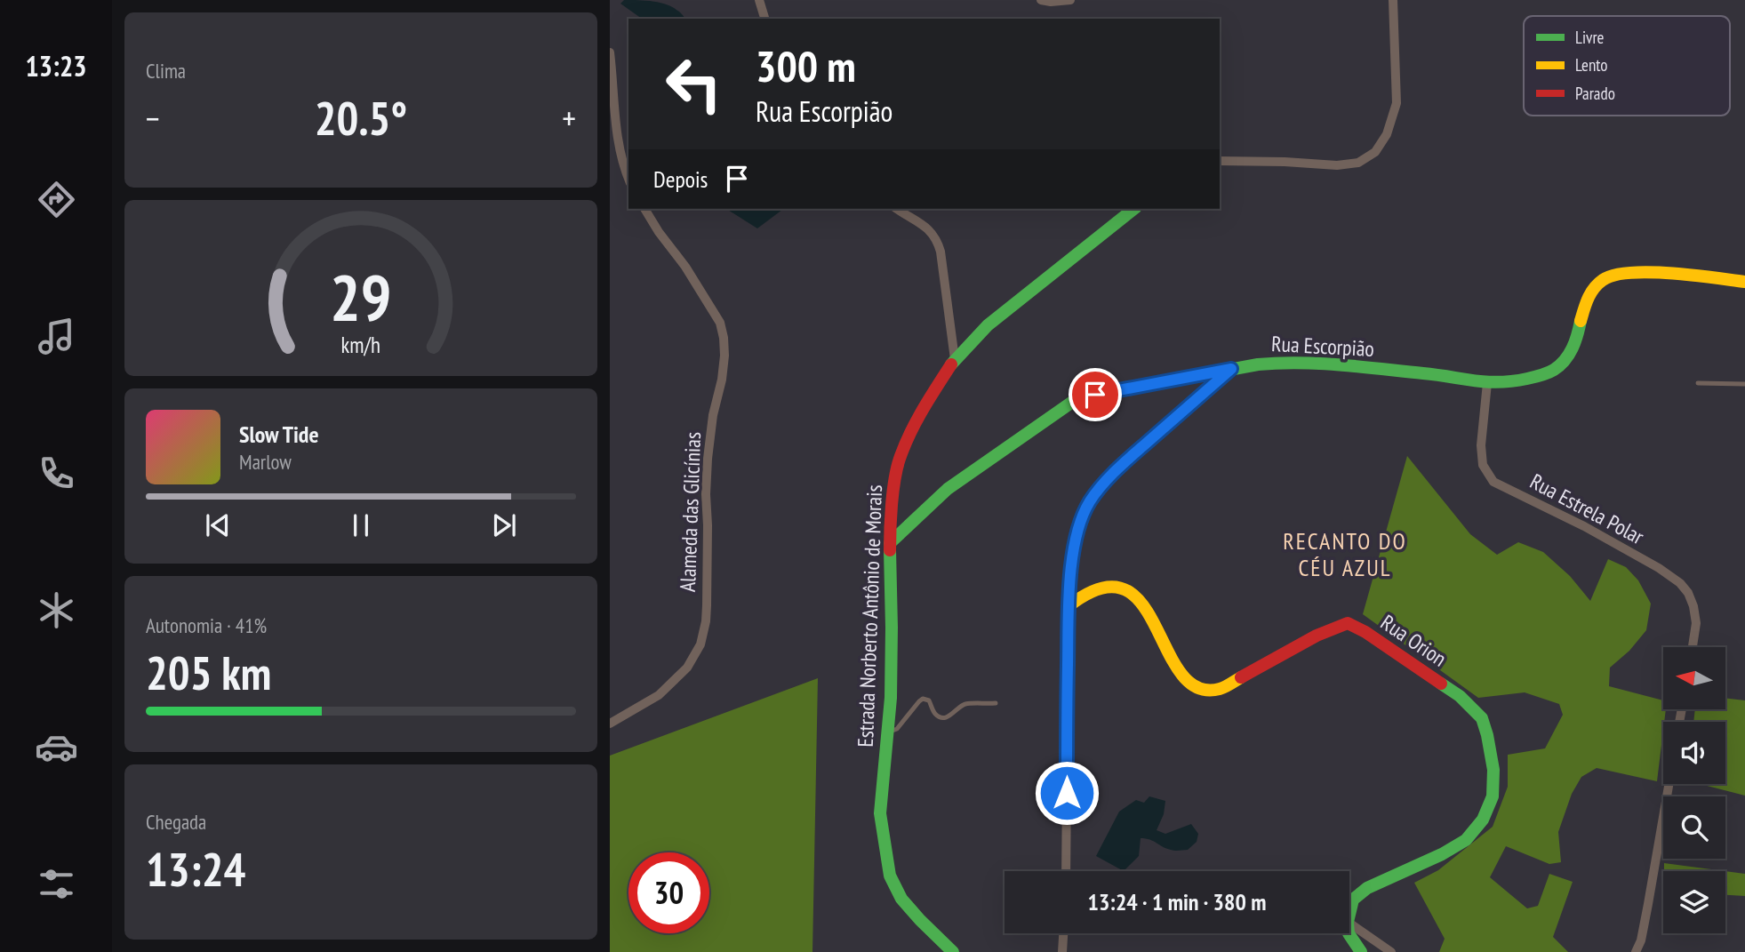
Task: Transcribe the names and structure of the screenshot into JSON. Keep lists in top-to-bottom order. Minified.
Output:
{"streets":{"street":["Rua Escorpião","Rua Estrela Polar","Alameda das Glicínias","Estrada Norberto Antônio de Morais","Rua Orion"]},"crossings":[["Rua Escorpião","Rua Estrela Polar"],["Rua Escorpião","Estrada Norberto Antônio de Morais"]],"districts":["RECANTO DO CÉU AZUL"],"legend":["Livre","Lento","Parado"],"north":"left","page":{"tabs":"13:23","tile":["Clima",["Autonomia · 41%","205 km"],["Chegada","13:24"]],"turn":["300 m","Rua Escorpião"],"heat":["−","20.5°","+"],"then":"Depois","song":["Slow Tide","Marlow"],"limit":"30","trip":"13:24 · 1 min · 380 m","gauge":["29","km/h"]}}
